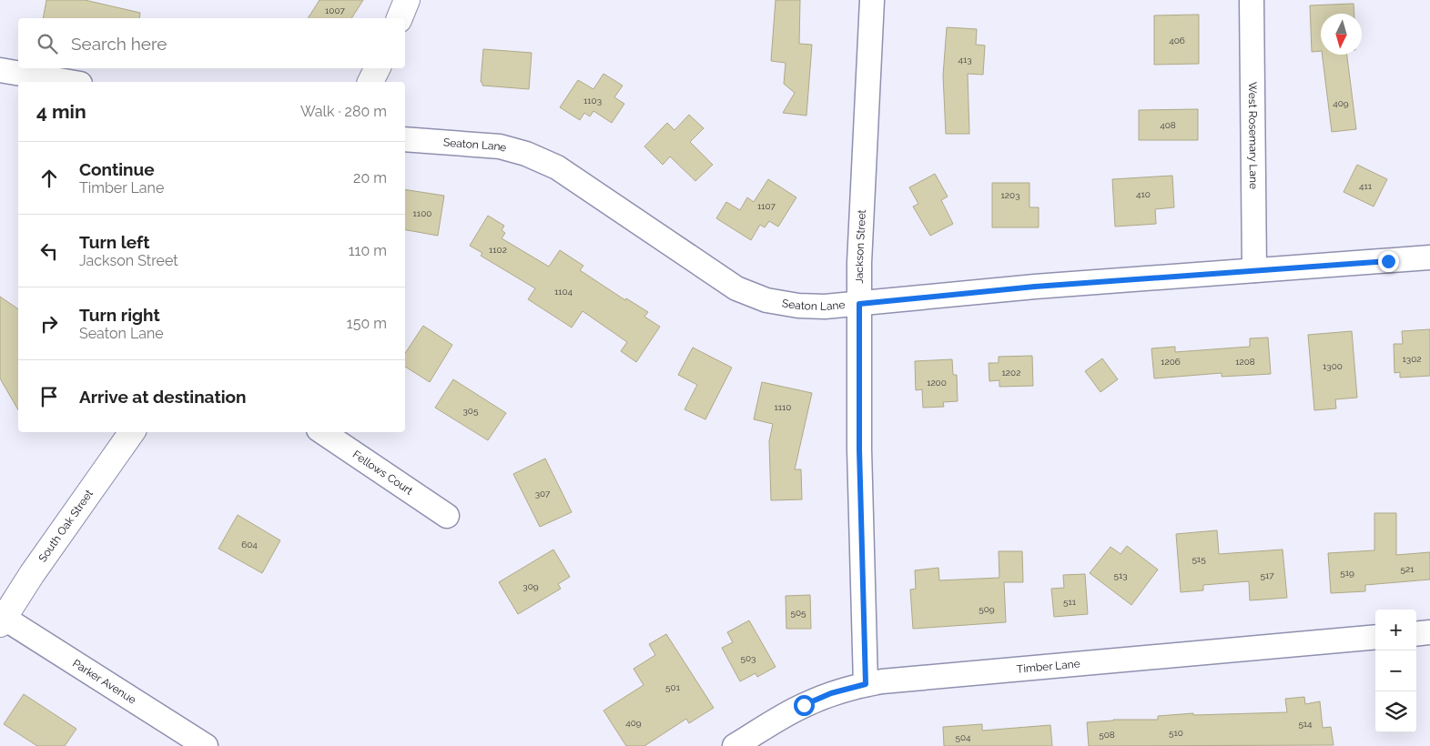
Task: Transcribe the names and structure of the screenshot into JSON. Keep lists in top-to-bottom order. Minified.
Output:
{"streets":{"street":["West Rosemary Lane","Seaton Lane","Jackson Street","Fellows Court","South Oak Street","Timber Lane","Parker Avenue"]},"crossings":[["West Rosemary Lane","Seaton Lane"],["Seaton Lane","Jackson Street"],["Jackson Street","Timber Lane"],["South Oak Street","Parker Avenue"]],"house_numbers":["1007","406","413","1103","409","408","411","410","1203","1107","1100","1102","1104","1302","1206","1208","1300","1202","1200","1110","305","307","604","515","521","519","513","517","309","511","509","505","503","501","409","514","510","508","504"],"north":"bottom","page":{"search":"Search here","heading":["4 min","Walk · 280 m"],"list":[["Continue","Timber Lane","20 m"],["Turn left","Jackson Street","110 m"],["Turn right","Seaton Lane","150 m"],"Arrive at destination"],"map_buttons":["+","−"]}}
